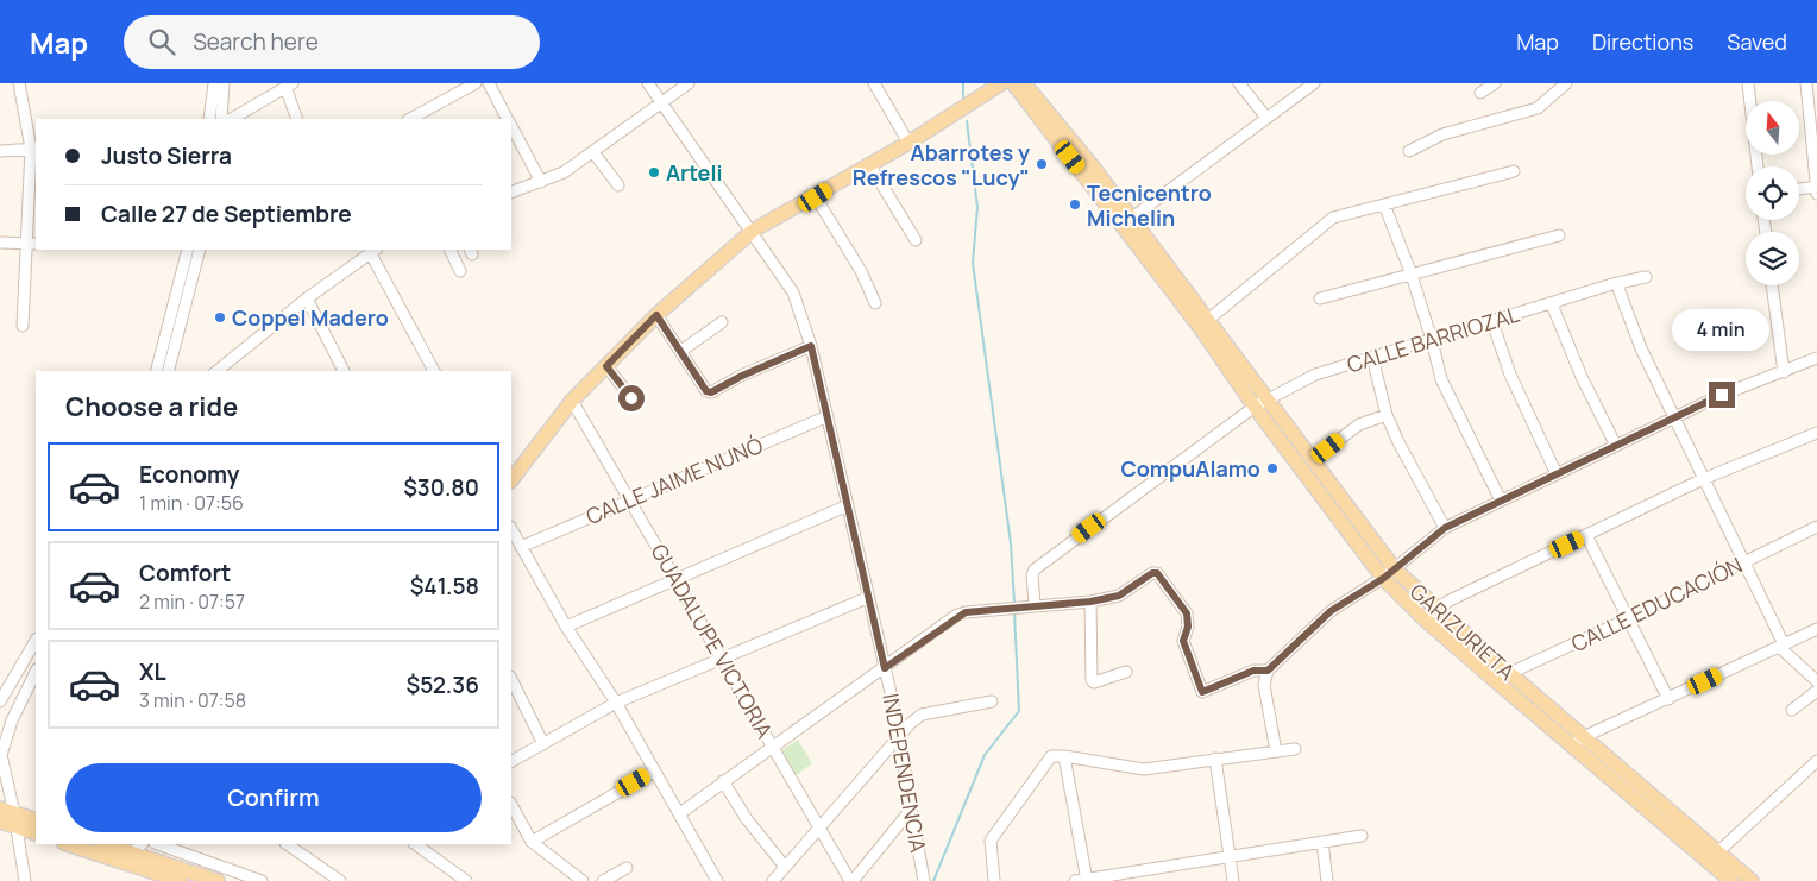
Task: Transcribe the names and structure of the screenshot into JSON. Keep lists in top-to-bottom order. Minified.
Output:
{"streets":{"main road":["GARIZURIETA"],"street":["CALLE BARRIOZAL","CALLE JAIME NUNÓ","CALLE EDUCACIÓN","GUADALUPE VICTORIA","INDEPENDENCIA"]},"crossings":[["CALLE BARRIOZAL","GARIZURIETA"],["CALLE JAIME NUNÓ","GUADALUPE VICTORIA"],["CALLE JAIME NUNÓ","INDEPENDENCIA"],["CALLE EDUCACIÓN","GARIZURIETA"]],"places":["Abarrotes y Refrescos \"Lucy\"","Arteli","Tecnicentro Michelin","Coppel Madero","CompuAlamo"],"north":"top","page":{"header":"Map","search":"Search here","nav":["Map","Directions","Saved"],"banner":["Justo Sierra","Calle 27 de Septiembre"],"bubble":"4 min","heading":"Choose a ride","list":[{"name":"Economy","note":"1 min · 07:56","value":"$30.80"},{"name":"Comfort","note":"2 min · 07:57","value":"$41.58"},{"name":"XL","note":"3 min · 07:58","value":"$52.36"}],"buttons":"Confirm"}}
